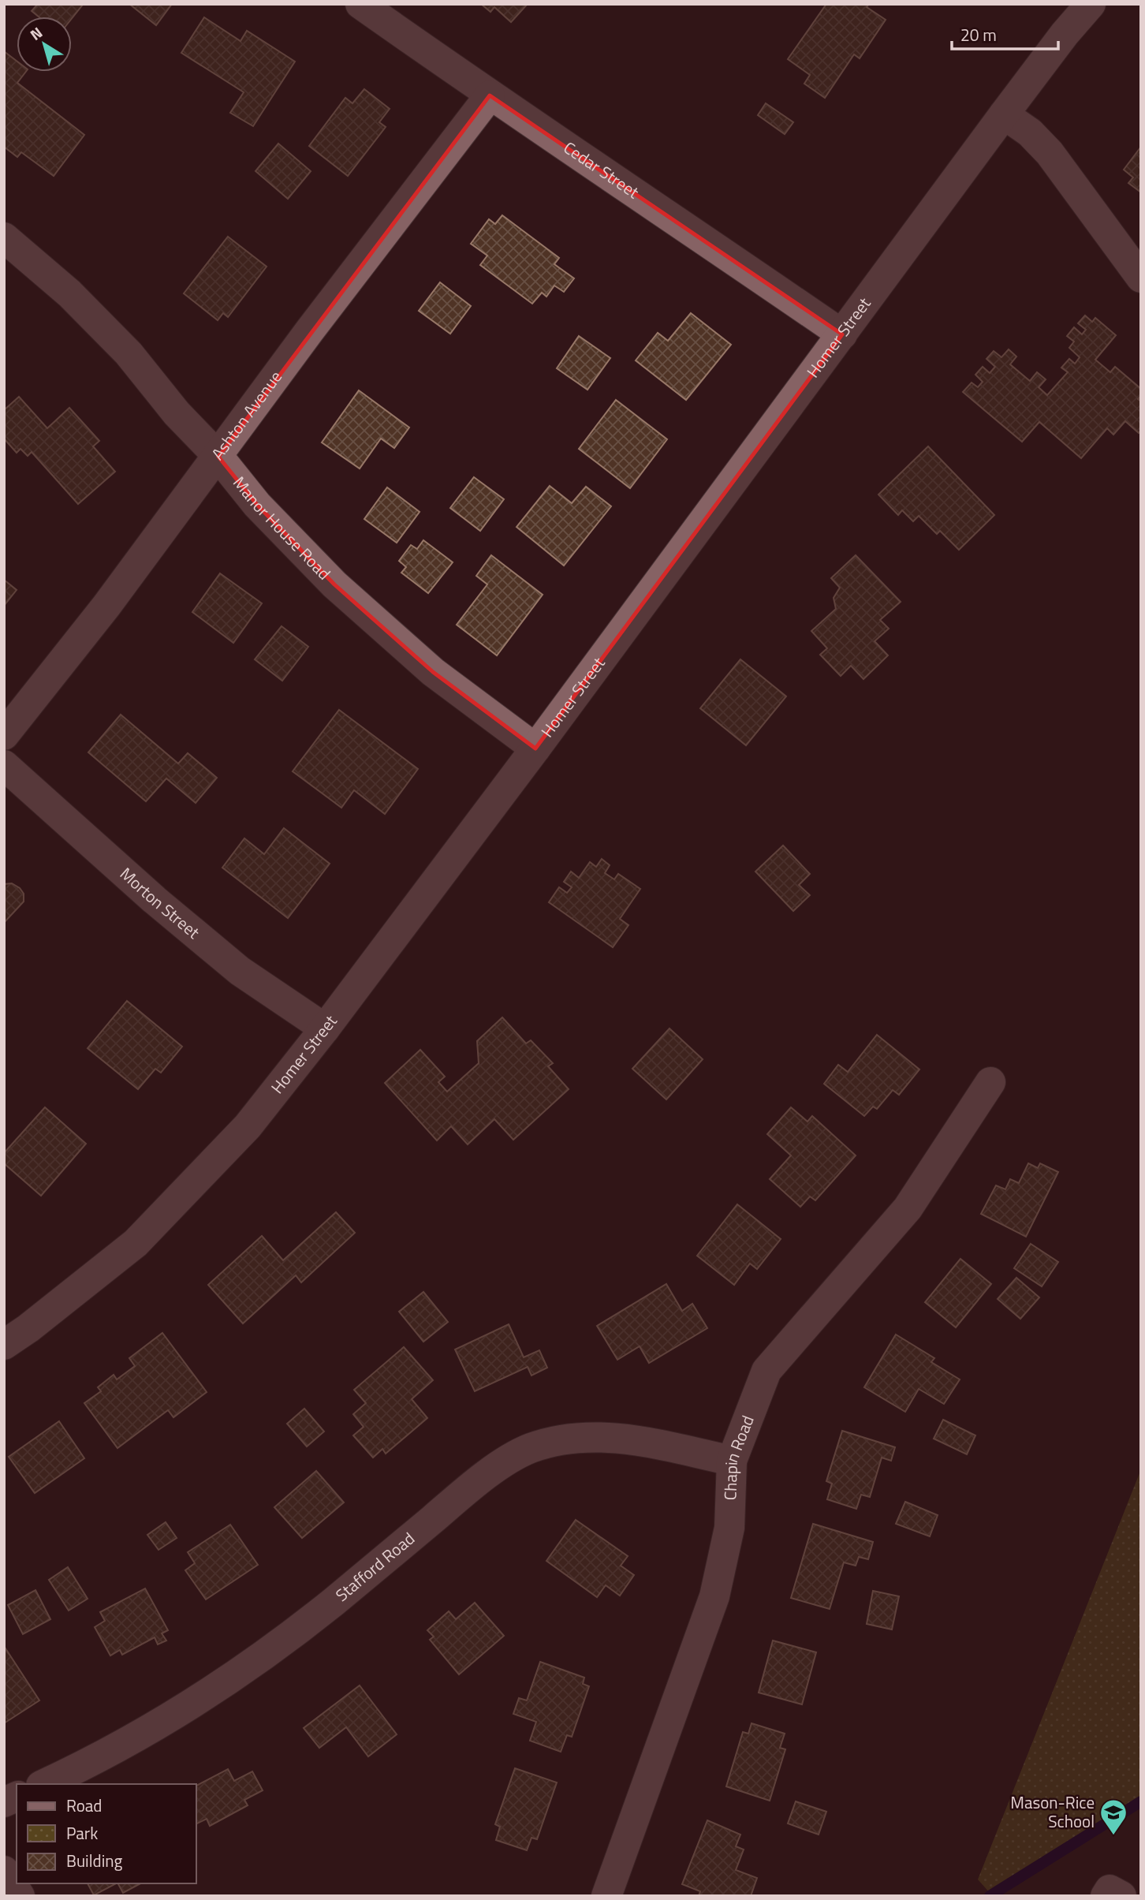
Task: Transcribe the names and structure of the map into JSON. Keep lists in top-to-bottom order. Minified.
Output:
{"streets":{"street":["Cedar Street","Homer Street","Ashton Avenue","Manor House Road","Morton Street","Chapin Road","Stafford Road"]},"crossings":[["Cedar Street","Homer Street"],["Cedar Street","Ashton Avenue"],["Homer Street","Manor House Road"],["Homer Street","Morton Street"],["Ashton Avenue","Manor House Road"],["Chapin Road","Stafford Road"]],"places":{"school or university":["Mason-Rice School"]},"legend":["Road","Park","Building"],"scale_bar":"20 m","north":"top left"}
